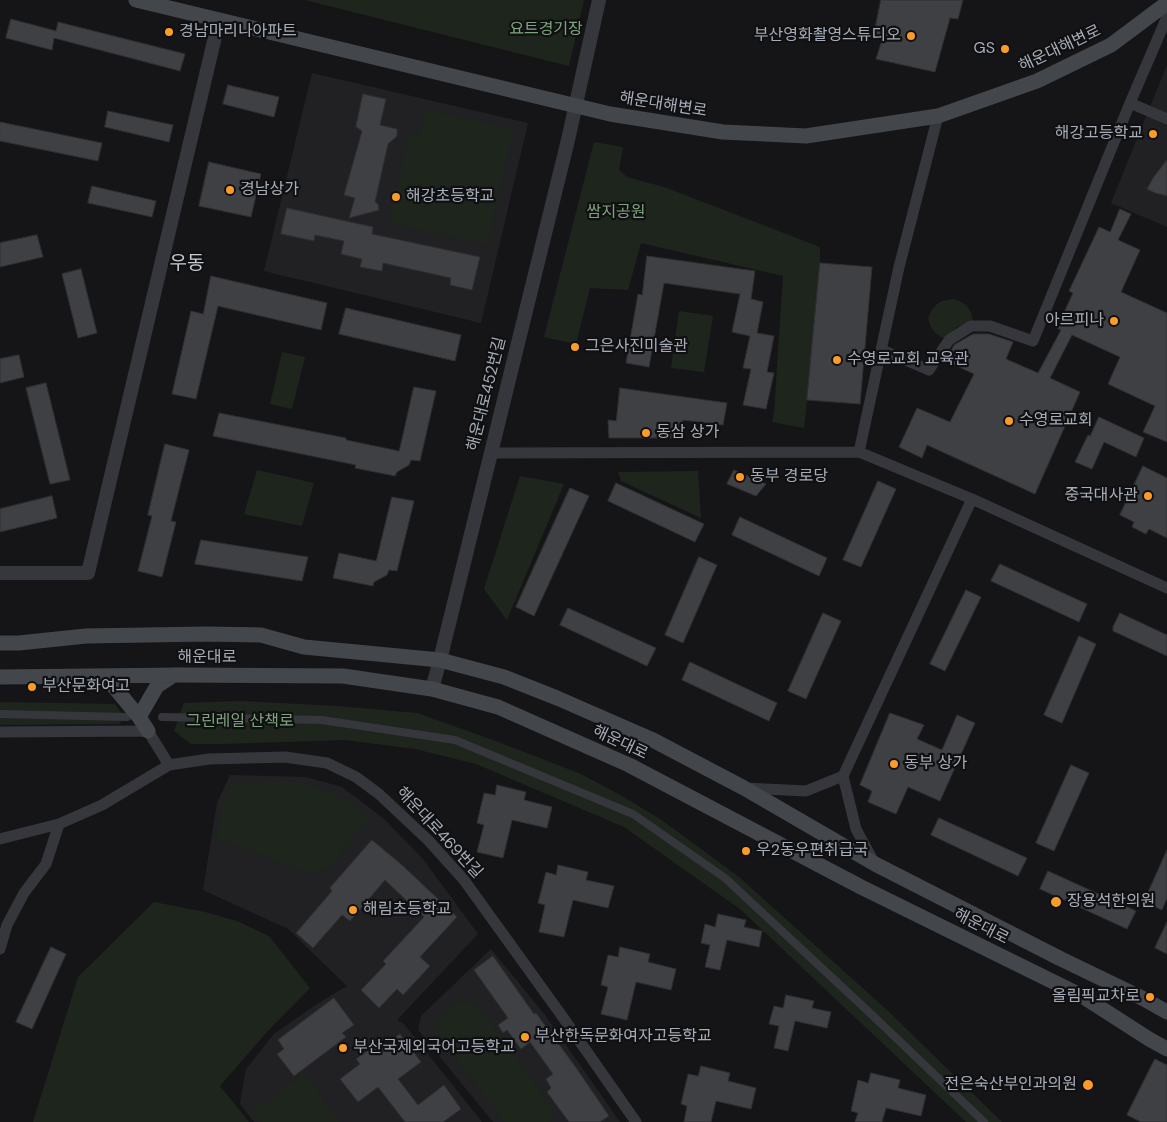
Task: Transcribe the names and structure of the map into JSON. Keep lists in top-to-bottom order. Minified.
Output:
{"streets":{"main road":["해운대해변로","해운대로"],"street":["해운대로452번길","해운대로469번길"]},"crossings":[["해운대해변로","해운대로452번길"],["해운대로452번길","해운대로"]],"districts":["우동"],"parks":["요트경기장","쌈지공원","그린레일 산책로"],"places":["경남마리나아파트","부산영화촬영스튜디오","GS","해강고등학교","경남상가","해강초등학교","아르피나","그은사진미술관","수영로교회 교육관","수영로교회","동삼 상가","동부 경로당","중국대사관","부산문화여고","동부 상가","우2동우편취급국","장용석한의원","해림초등학교","올림픽교차로","부산한독문화여자고등학교","부산국제외국어고등학교","전은숙산부인과의원"]}
